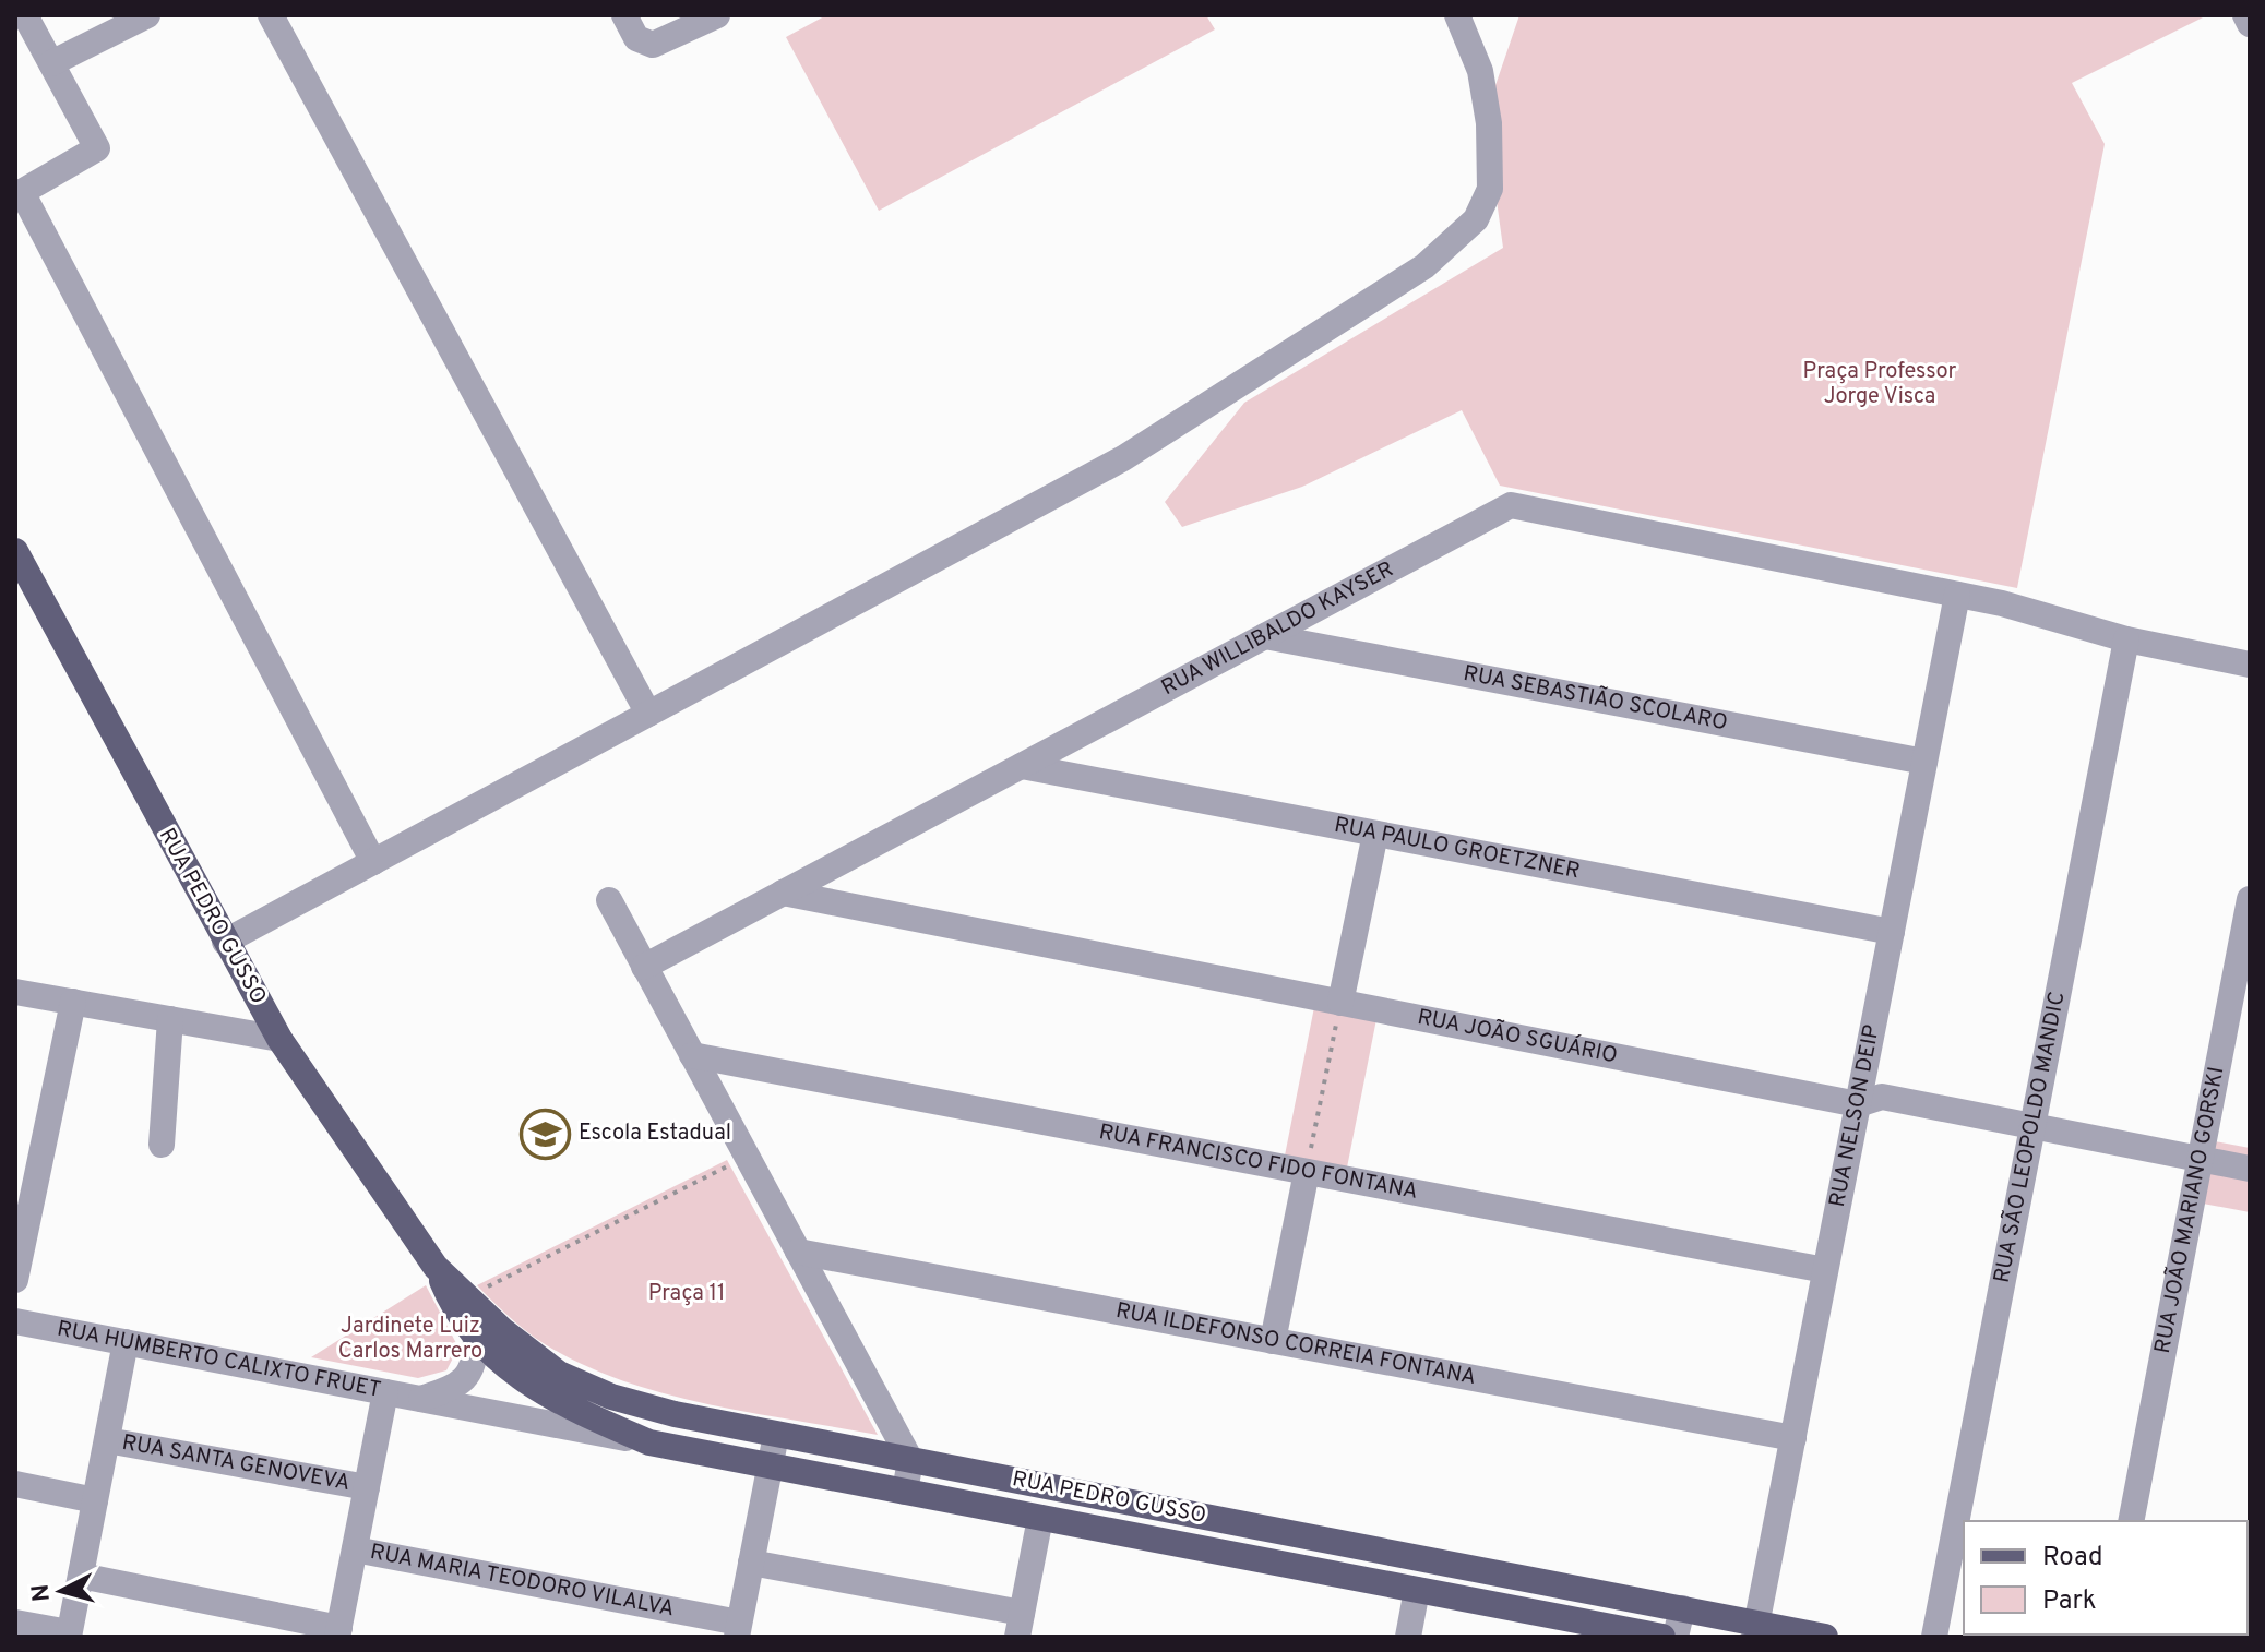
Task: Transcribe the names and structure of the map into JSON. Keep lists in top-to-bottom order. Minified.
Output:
{"streets":{"main road":["RUA PEDRO GUSSO"],"street":["RUA WILLIBALDO KAYSER","RUA SEBASTIÃO SCOLARO","RUA PAULO GROETZNER","RUA JOÃO SGUÁRIO","RUA NELSON DEIP","RUA SÃO LEOPOLDO MANDIC","RUA FRANCISCO FIDO FONTANA","RUA JOÃO MARIANO GORSKI","RUA ILDEFONSO CORREIA FONTANA","RUA HUMBERTO CALIXTO FRUET","RUA SANTA GENOVEVA","RUA MARIA TEODORO VILALVA"]},"crossings":[["RUA WILLIBALDO KAYSER","RUA SEBASTIÃO SCOLARO"],["RUA WILLIBALDO KAYSER","RUA PAULO GROETZNER"],["RUA WILLIBALDO KAYSER","RUA JOÃO SGUÁRIO"],["RUA WILLIBALDO KAYSER","RUA NELSON DEIP"],["RUA WILLIBALDO KAYSER","RUA SÃO LEOPOLDO MANDIC"],["RUA SEBASTIÃO SCOLARO","RUA NELSON DEIP"],["RUA PAULO GROETZNER","RUA NELSON DEIP"],["RUA PEDRO GUSSO","RUA NELSON DEIP"],["RUA PEDRO GUSSO","RUA HUMBERTO CALIXTO FRUET"],["RUA JOÃO SGUÁRIO","RUA NELSON DEIP"],["RUA JOÃO SGUÁRIO","RUA SÃO LEOPOLDO MANDIC"],["RUA JOÃO SGUÁRIO","RUA JOÃO MARIANO GORSKI"],["RUA NELSON DEIP","RUA FRANCISCO FIDO FONTANA"],["RUA NELSON DEIP","RUA ILDEFONSO CORREIA FONTANA"]],"parks":["Praça Professor Jorge Visca","Praça 11","Jardinete Luiz Carlos Marrero"],"places":{"school or university":["Escola Estadual"]},"legend":["Road","Park"],"north":"left"}
